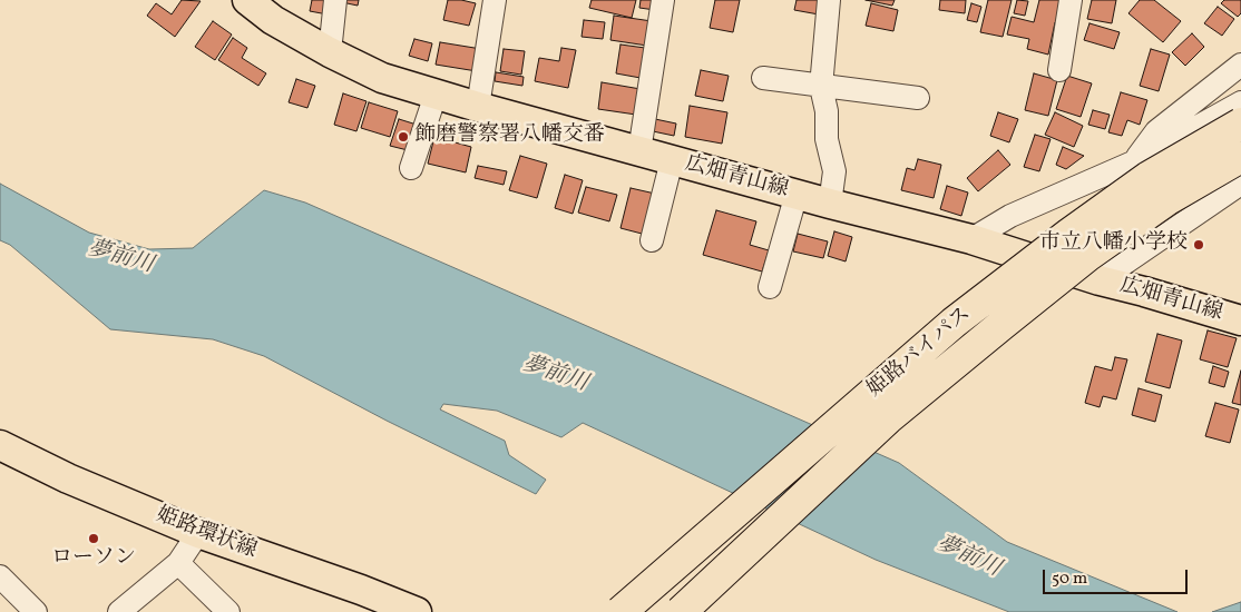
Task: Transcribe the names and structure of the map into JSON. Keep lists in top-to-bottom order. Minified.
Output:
{"streets":{"highway":["姫路バイパス"],"main road":["広畑青山線","姫路環状線"]},"water":["夢前川"],"places":["飾磨警察署八幡交番","市立八幡小学校","ローソン"],"scale_bar":"50 m"}
